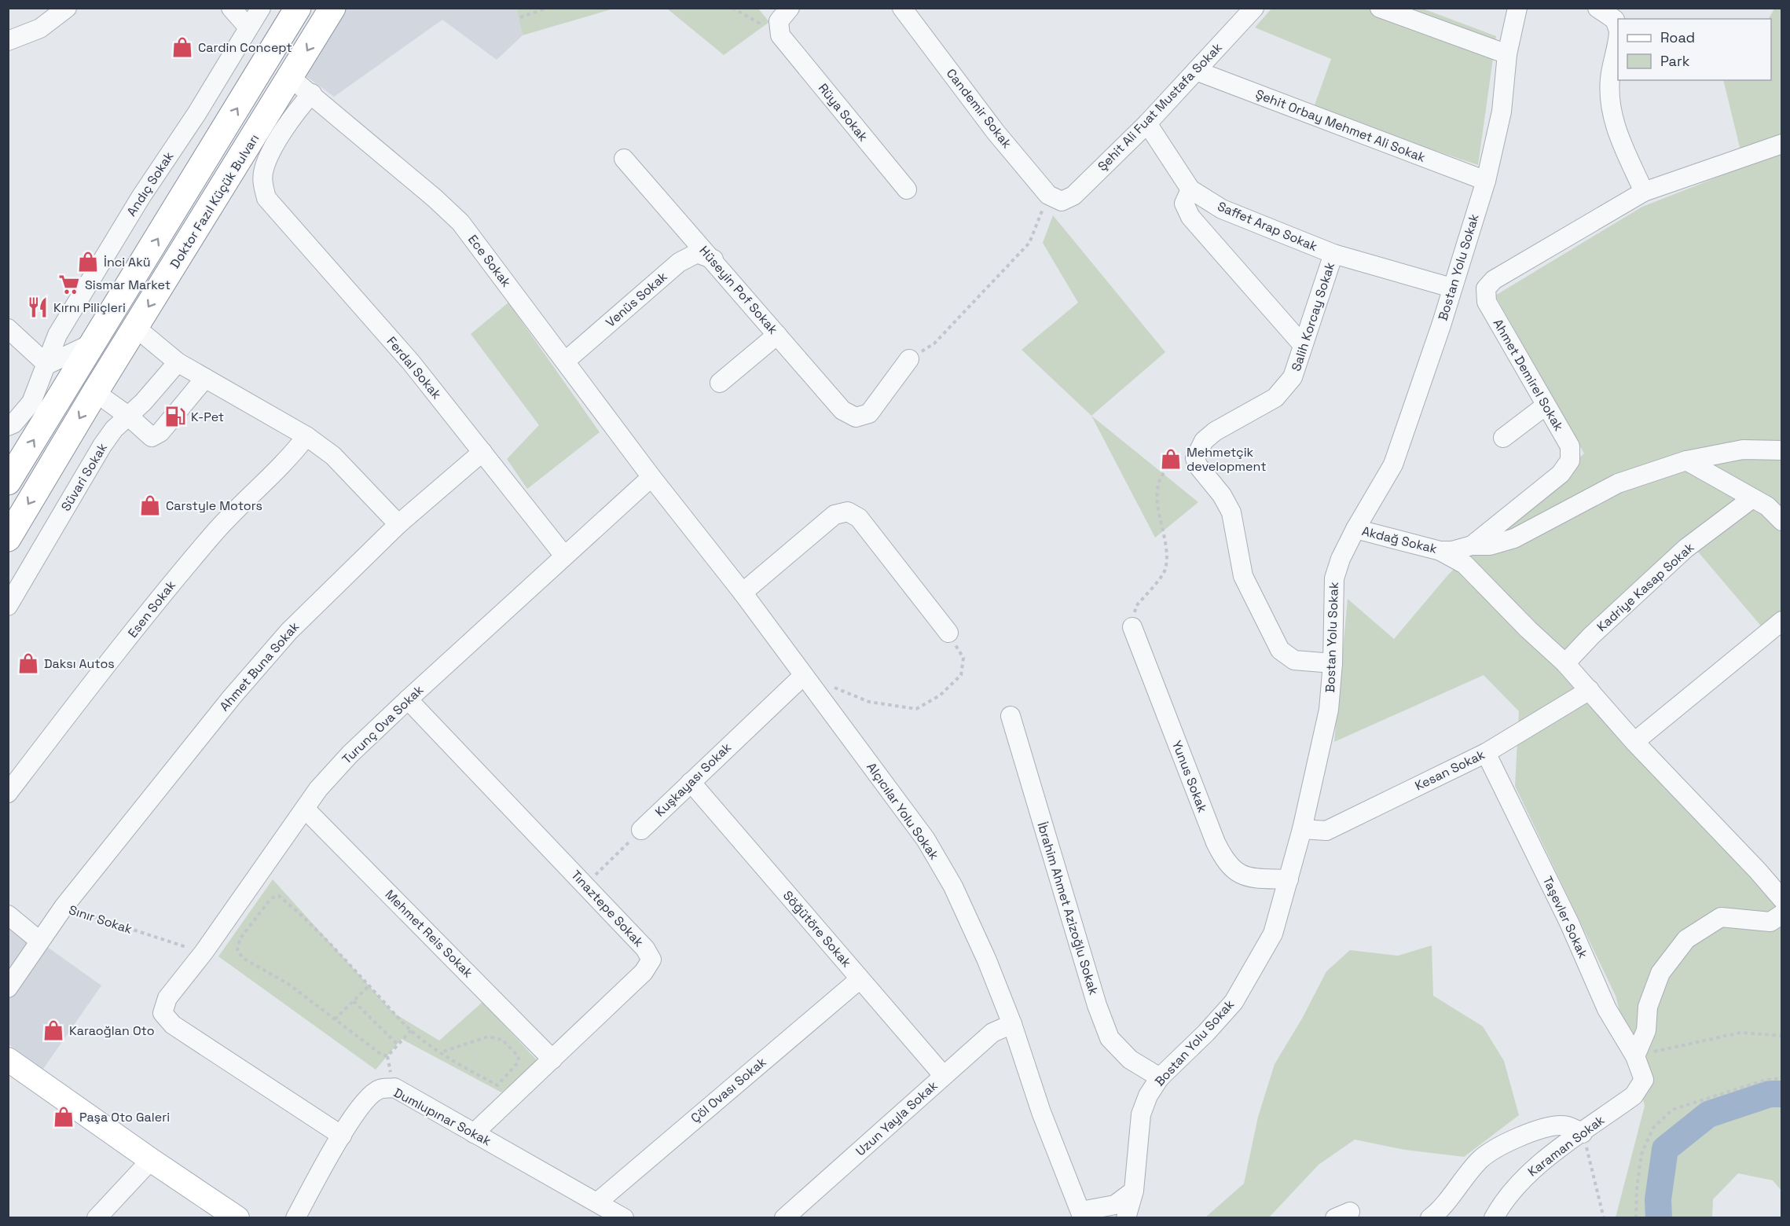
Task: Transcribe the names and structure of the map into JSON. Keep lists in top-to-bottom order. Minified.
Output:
{"streets":{"highway":["Doktor Fazıl Küçük Bulvarı"],"street":["Şehit Ali Fuat Mustafa Sokak","Candemir Sokak","Rüya Sokak","Şehit Orbay Mehmet Ali Sokak","Andıç Sokak","Saffet Arap Sokak","Ece Sokak","Bostan Yolu Sokak","Hüseyin Pof Sokak","Venüs Sokak","Salih Korcay Sokak","Ferdal Sokak","Ahmet Demirel Sokak","Süvari Sokak","Akdağ Sokak","Kadriye Kasap Sokak","Esen Sokak","Ahmet Buna Sokak","Turunç Ova Sokak","Kesan Sokak","Yunus Sokak","Kuşkayası Sokak","Alçıcılar Yolu Sokak","Tınaztepe Sokak","İbrahim Ahmet Azizoğlu Sokak","Taşevler Sokak","Sınır Sokak","Söğütöre Sokak","Mehmet Reis Sokak","Çöl Ovası Sokak","Dumlupınar Sokak","Uzun Yayla Sokak","Karaman Sokak"]},"crossings":[["Şehit Ali Fuat Mustafa Sokak","Candemir Sokak"],["Şehit Ali Fuat Mustafa Sokak","Şehit Orbay Mehmet Ali Sokak"],["Şehit Ali Fuat Mustafa Sokak","Saffet Arap Sokak"],["Şehit Orbay Mehmet Ali Sokak","Bostan Yolu Sokak"],["Doktor Fazıl Küçük Bulvarı","Ece Sokak"],["Saffet Arap Sokak","Bostan Yolu Sokak"],["Saffet Arap Sokak","Salih Korcay Sokak"],["Ece Sokak","Venüs Sokak"],["Ece Sokak","Ferdal Sokak"],["Ece Sokak","Turunç Ova Sokak"],["Ece Sokak","Alçıcılar Yolu Sokak"],["Bostan Yolu Sokak","Akdağ Sokak"],["Bostan Yolu Sokak","Kesan Sokak"],["Bostan Yolu Sokak","Yunus Sokak"],["Bostan Yolu Sokak","İbrahim Ahmet Azizoğlu Sokak"],["Hüseyin Pof Sokak","Venüs Sokak"],["Ferdal Sokak","Ahmet Buna Sokak"],["Ferdal Sokak","Turunç Ova Sokak"],["Ahmet Demirel Sokak","Akdağ Sokak"],["Ahmet Buna Sokak","Sınır Sokak"],["Turunç Ova Sokak","Alçıcılar Yolu Sokak"],["Turunç Ova Sokak","Tınaztepe Sokak"],["Turunç Ova Sokak","Sınır Sokak"],["Turunç Ova Sokak","Mehmet Reis Sokak"],["Turunç Ova Sokak","Dumlupınar Sokak"],["Kesan Sokak","Taşevler Sokak"],["Kuşkayası Sokak","Alçıcılar Yolu Sokak"],["Kuşkayası Sokak","Söğütöre Sokak"],["Alçıcılar Yolu Sokak","Uzun Yayla Sokak"],["Tınaztepe Sokak","Mehmet Reis Sokak"],["Tınaztepe Sokak","Dumlupınar Sokak"],["Taşevler Sokak","Karaman Sokak"],["Söğütöre Sokak","Çöl Ovası Sokak"],["Söğütöre Sokak","Uzun Yayla Sokak"],["Çöl Ovası Sokak","Dumlupınar Sokak"]],"places":{"shop":["Cardin Concept","İnci Akü","Mehmetçik development","Carstyle Motors","Daksı Autos","Karaoğlan Oto","Paşa Oto Galeri"],"supermarket":["Sismar Market"],"restaurant":["Kırnı Piliçleri"],"fuel station":["K-Pet"]},"legend":["Road","Park"]}
